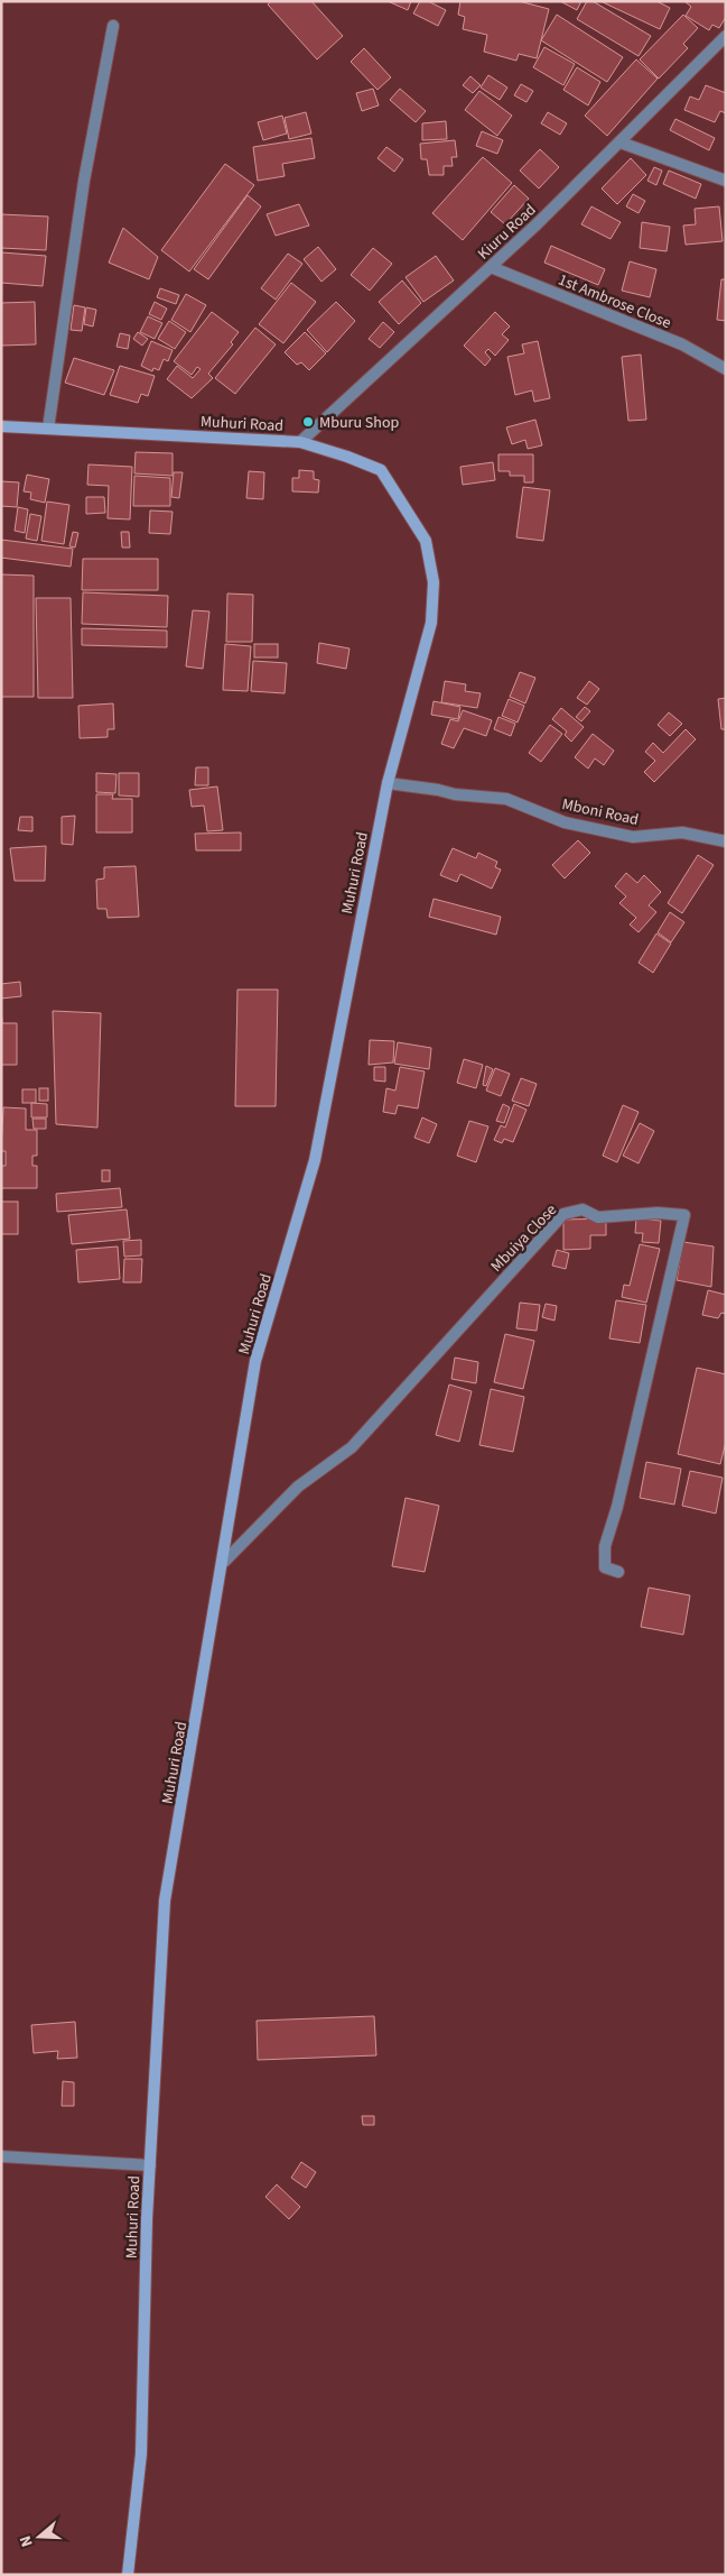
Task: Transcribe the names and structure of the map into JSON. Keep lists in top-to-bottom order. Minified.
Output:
{"streets":{"main road":["Muhuri Road"],"street":["Kiuru Road","1st Ambrose Close","Mboni Road","Mbuiya Close"]},"crossings":[["Kiuru Road","1st Ambrose Close"],["Kiuru Road","Muhuri Road"],["Muhuri Road","Mboni Road"],["Muhuri Road","Mbuiya Close"]],"places":["Mburu Shop"],"north":"left"}
